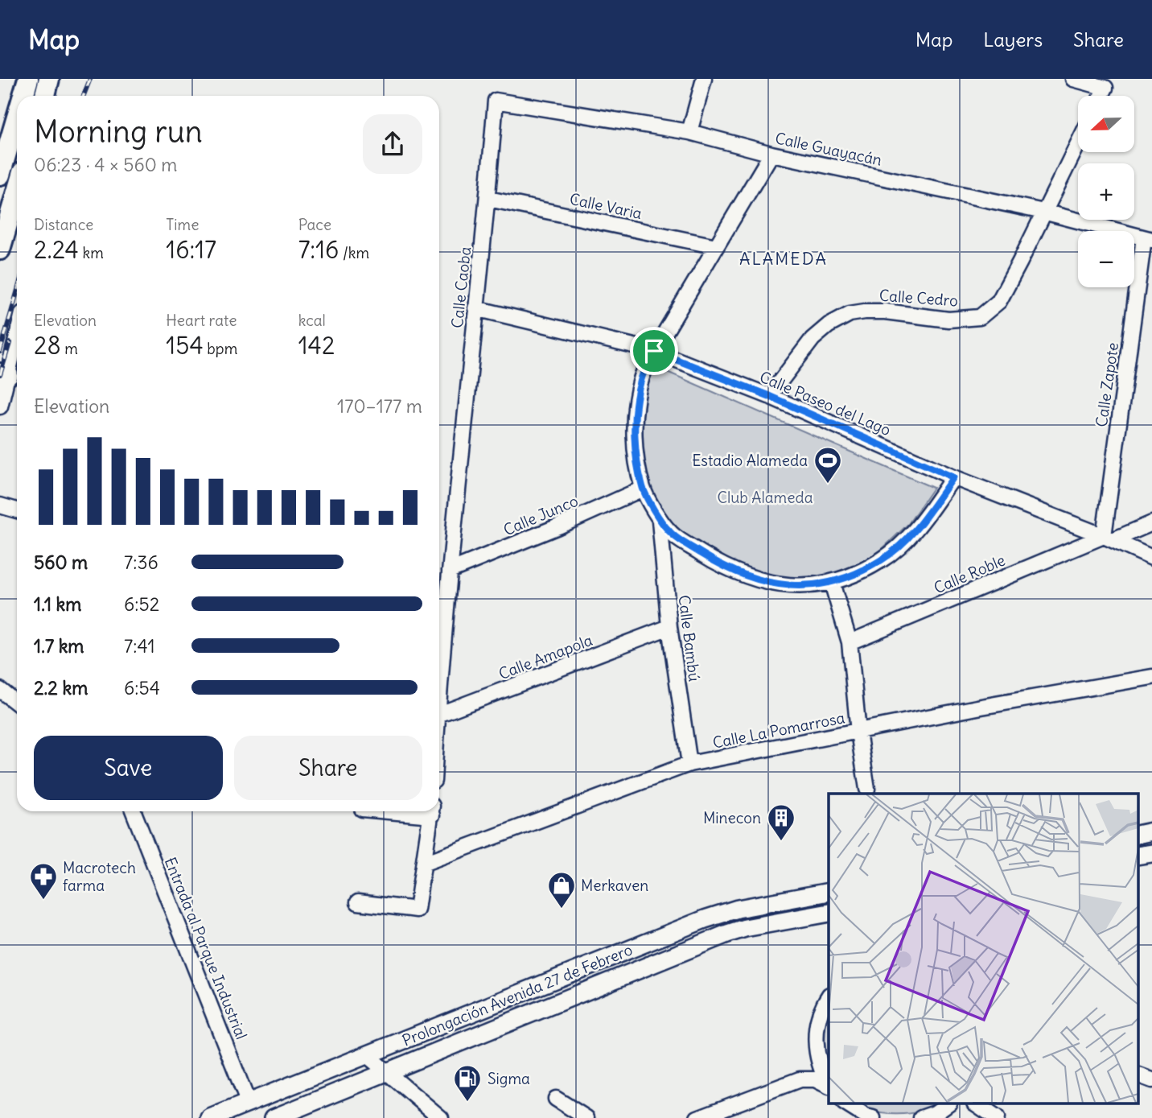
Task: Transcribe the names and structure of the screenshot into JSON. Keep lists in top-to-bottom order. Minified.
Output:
{"streets":{"main road":["Prolongación Avenida 27 de Febrero"],"street":["Calle Guayacán","Calle Varia","Calle Caoba","Calle Cedro","Calle Zapote","Calle Paseo del Lago","Calle Junco","Calle Roble","Calle Bambú","Calle Amapola","Calle La Pomarrosa","Entrada al Parque Industrial"]},"crossings":[["Calle Guayacán","Calle Caoba"],["Calle Guayacán","Calle Cedro"],["Calle Guayacán","Calle Zapote"],["Calle Varia","Calle Caoba"],["Calle Caoba","Calle Paseo del Lago"],["Calle Caoba","Calle Junco"],["Calle Cedro","Calle Paseo del Lago"],["Calle Zapote","Calle Paseo del Lago"],["Calle Zapote","Calle Roble"],["Calle Paseo del Lago","Calle Roble"],["Calle Bambú","Calle Amapola"],["Calle Bambú","Calle La Pomarrosa"],["Entrada al Parque Industrial","Prolongación Avenida 27 de Febrero"]],"districts":["ALAMEDA"],"parks":["Club Alameda"],"places":{"sports":["Estadio Alameda"],"building":["Minecon"],"pharmacy":["Macrotech farma"],"shop":["Merkaven"],"fuel station":["Sigma"]},"north":"left","page":{"header":"Map","nav":["Map","Layers","Share"],"map_buttons":["+","−"],"heading":["Morning run","06:23 · 4 × 560 m"],"stats":[["Distance","2.24 km"],["Time","16:17"],["Pace","7:16 /km"],["Elevation","28 m"],["Heart rate","154 bpm"],["kcal","142"]],"chart":["Elevation","170–177 m"],"list":[{"name":"560 m","note":"7:36"},{"name":"1.1 km","note":"6:52"},{"name":"1.7 km","note":"7:41"},{"name":"2.2 km","note":"6:54"}],"buttons":["Save","Share"]}}
